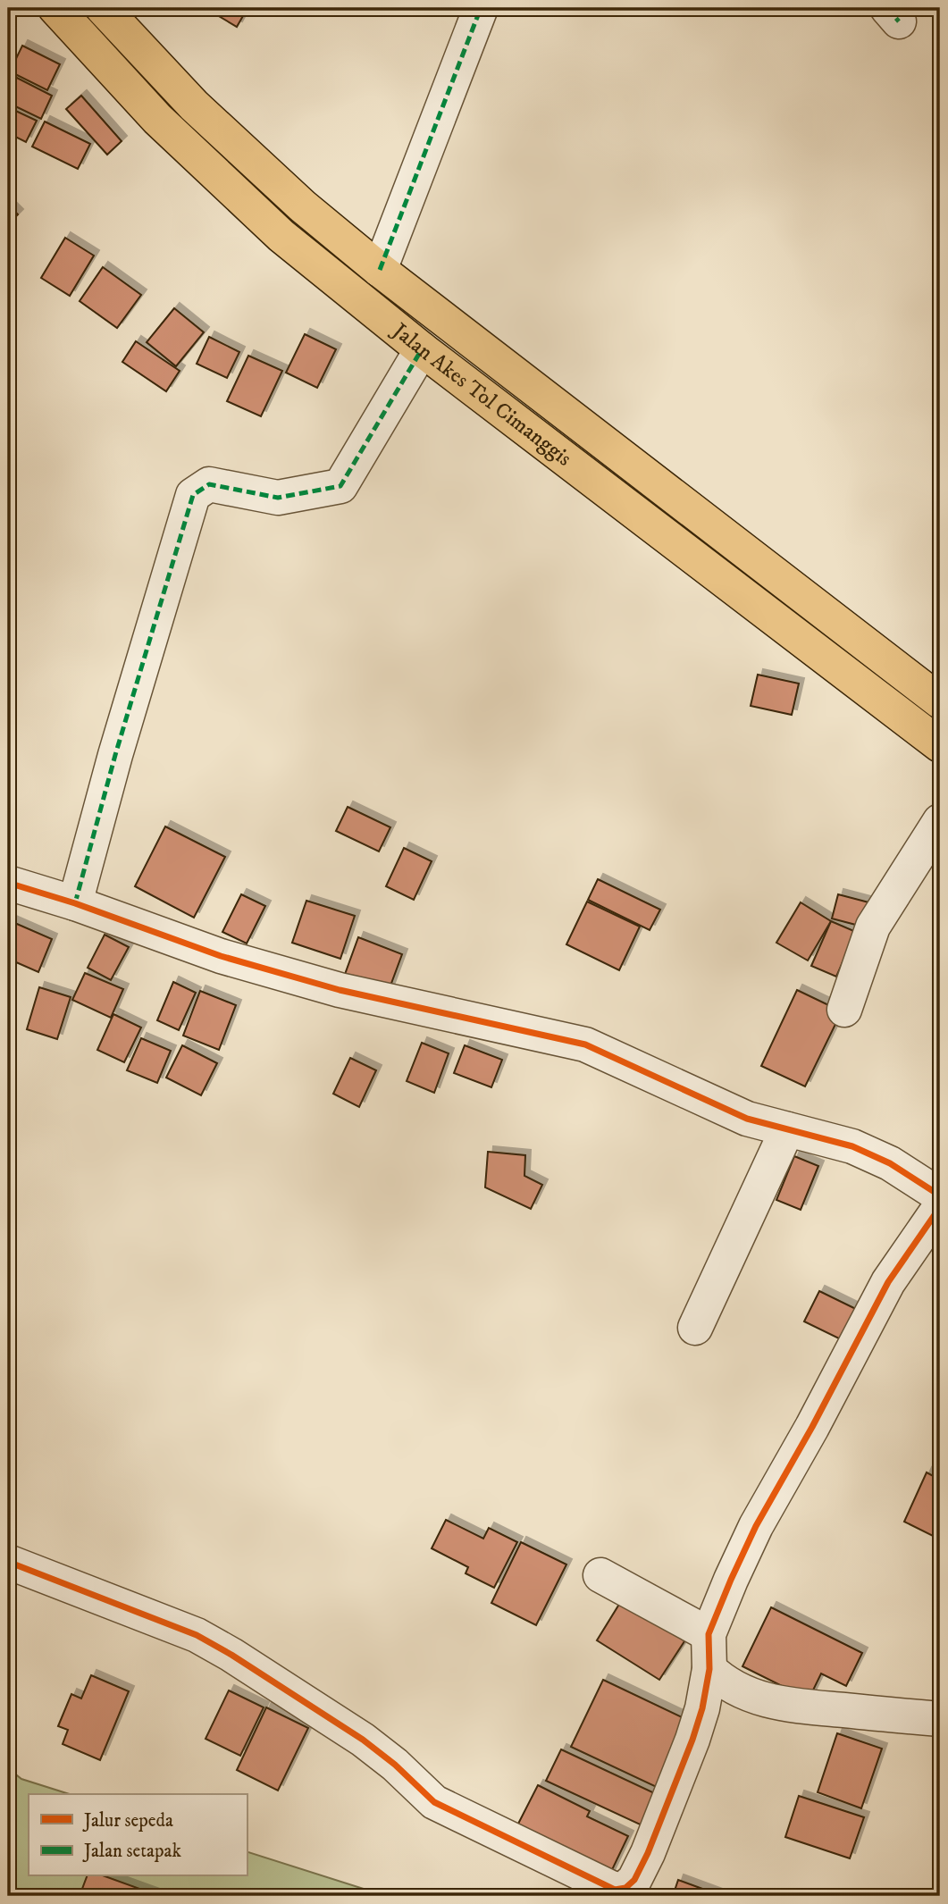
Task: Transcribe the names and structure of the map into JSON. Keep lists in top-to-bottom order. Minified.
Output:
{"streets":{"main road":["Jalan Akes Tol Cimanggis"]},"legend":["Jalur sepeda","Jalan setapak"]}
